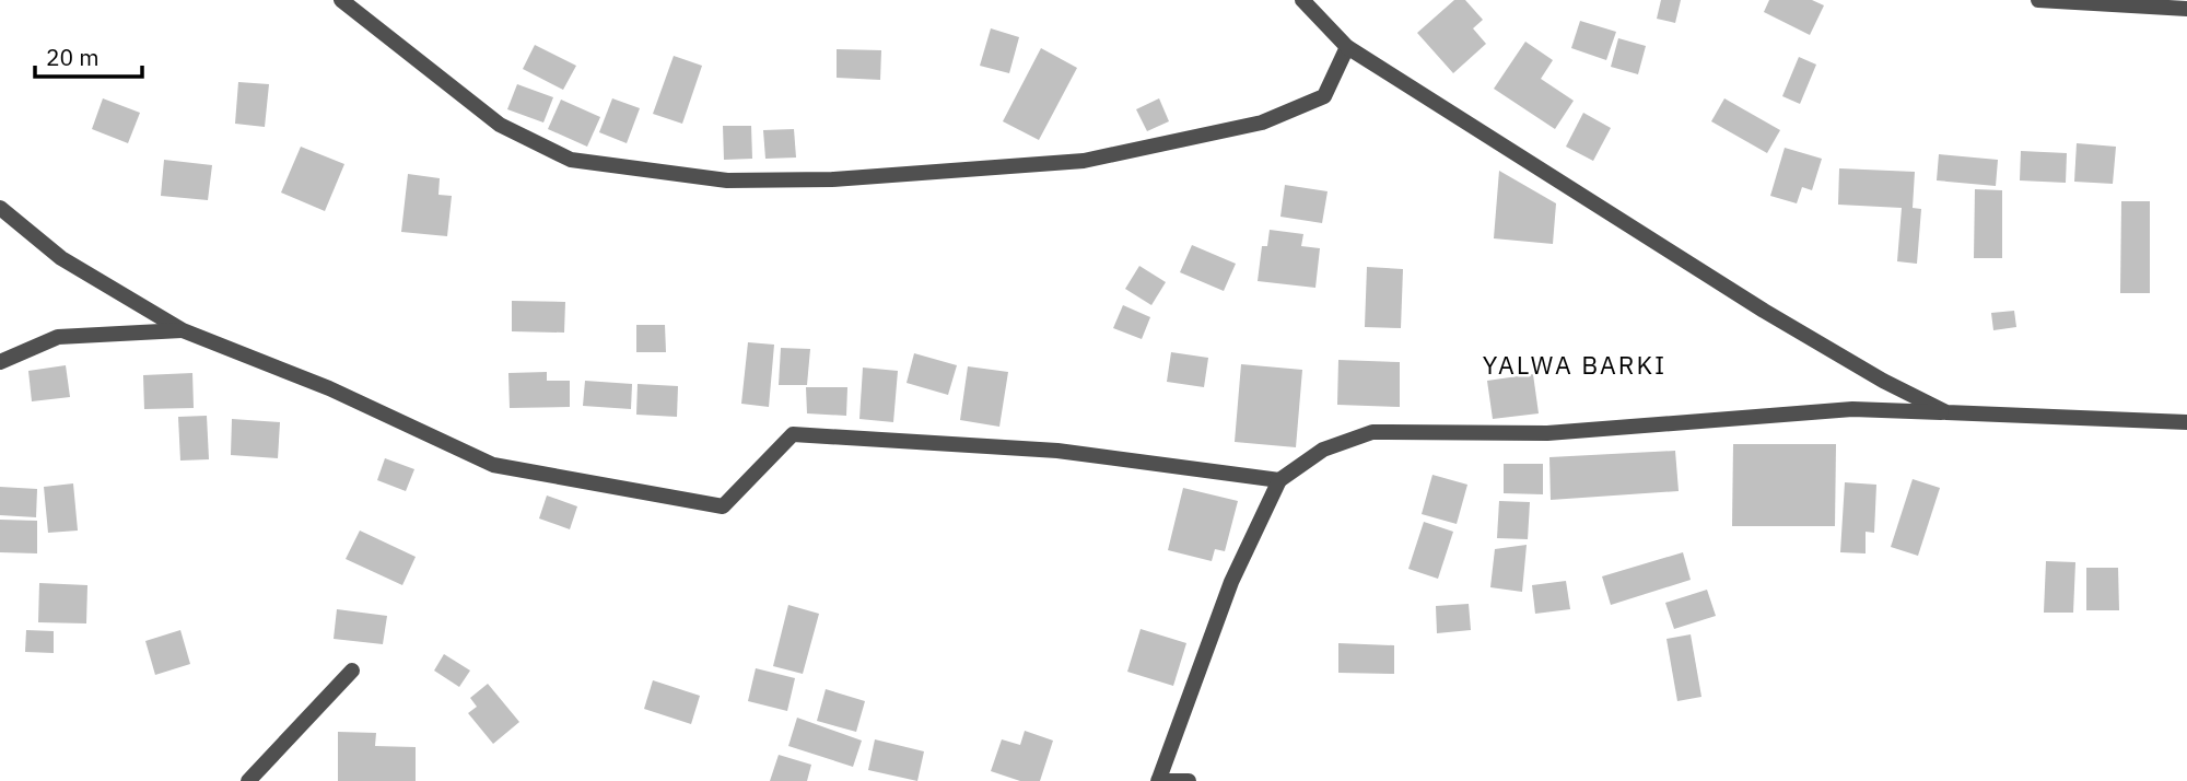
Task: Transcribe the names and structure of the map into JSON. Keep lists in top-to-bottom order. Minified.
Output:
{"districts":["YALWA BARKI"],"scale_bar":"20 m"}
